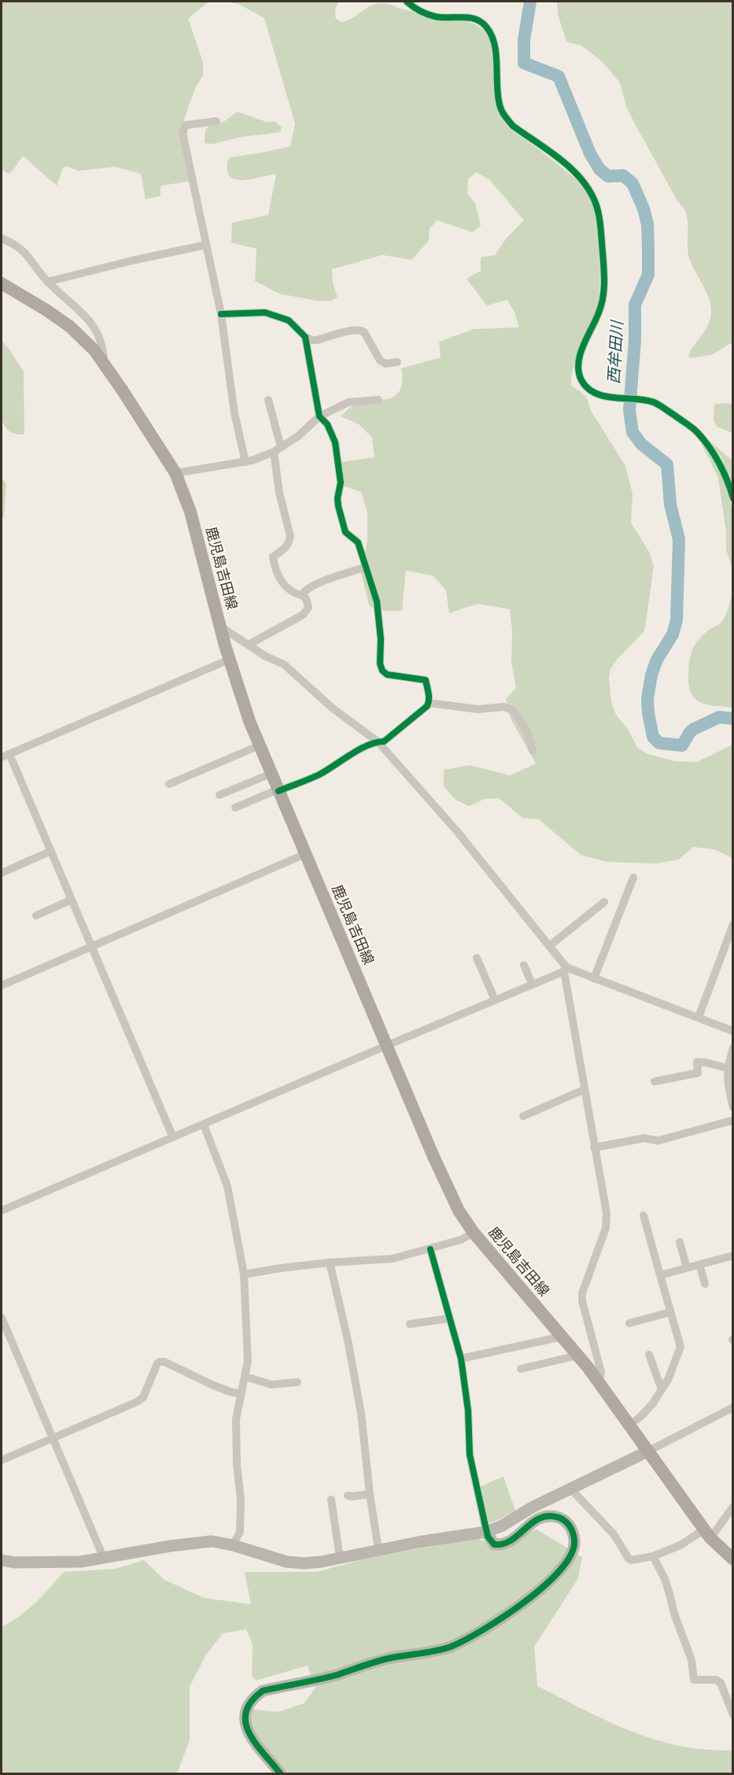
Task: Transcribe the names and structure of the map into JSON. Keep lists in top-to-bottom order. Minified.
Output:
{"streets":{"main road":["鹿児島吉田線"]},"water":["西牟田川"]}
